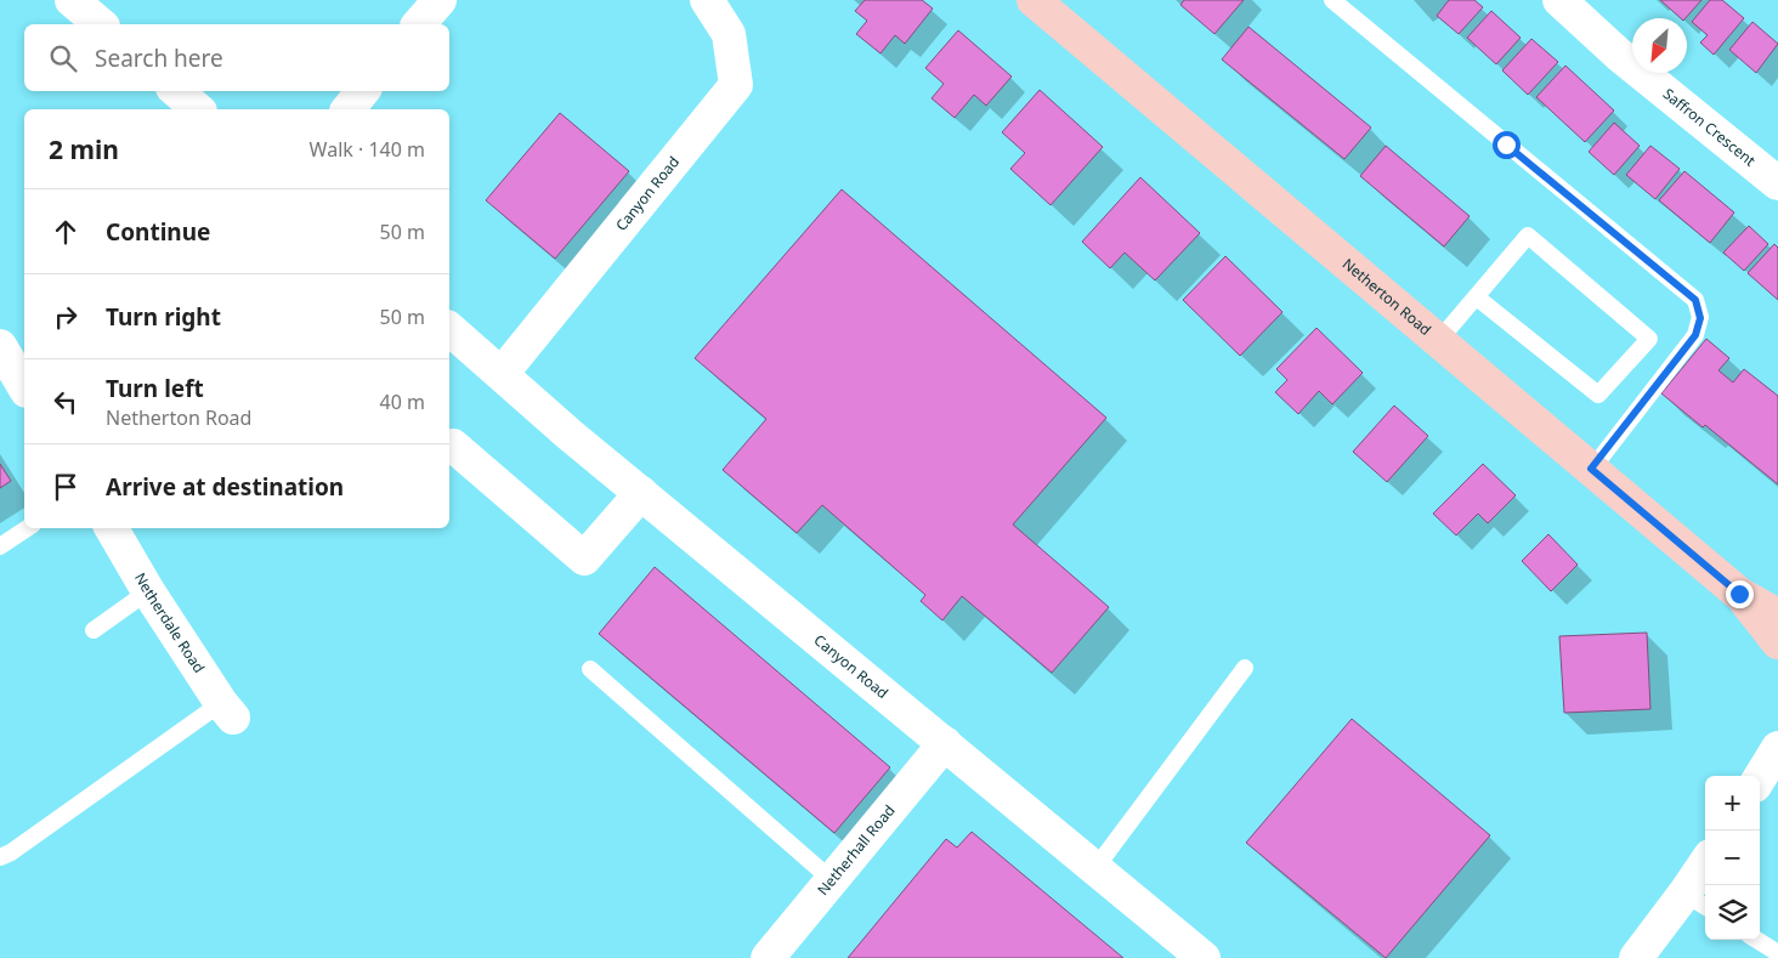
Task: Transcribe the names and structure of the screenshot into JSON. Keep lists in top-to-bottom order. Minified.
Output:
{"streets":{"main road":["Netherton Road"],"street":["Saffron Crescent","Canyon Road","Netherdale Road","Netherhall Road"]},"crossings":[["Canyon Road","Netherhall Road"]],"north":"bottom left","page":{"search":"Search here","heading":["2 min","Walk · 140 m"],"list":[["Continue","50 m"],["Turn right","50 m"],["Turn left","Netherton Road","40 m"],"Arrive at destination"],"map_buttons":["+","−"]}}
